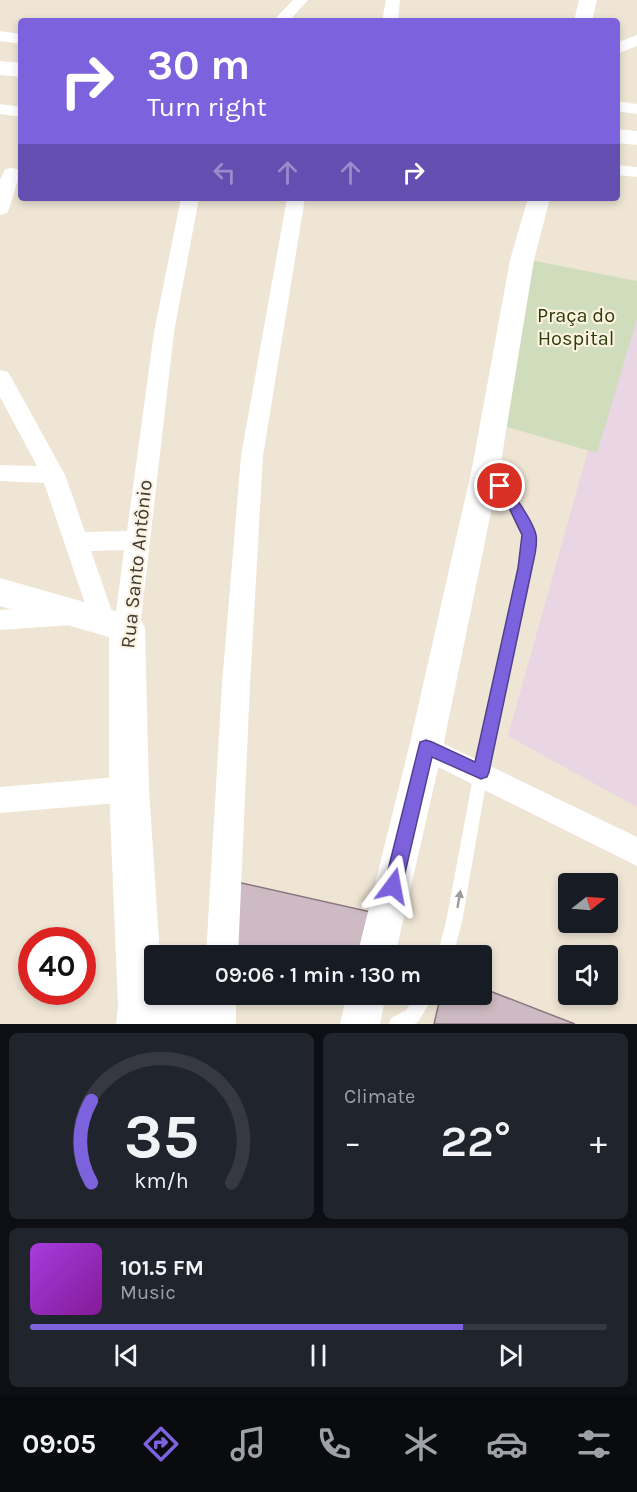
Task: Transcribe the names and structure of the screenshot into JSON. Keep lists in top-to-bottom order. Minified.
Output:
{"streets":{"main road":["Rua Santo Antônio"]},"parks":["Praça do Hospital"],"north":"right","page":{"turn":["30 m","Turn right"],"limit":"40","trip":"09:06 · 1 min · 130 m","tile":"Climate","heat":["−","22°","+"],"song":["101.5 FM","Music"],"tabs":"09:05","gauge":["35","km/h"]}}
